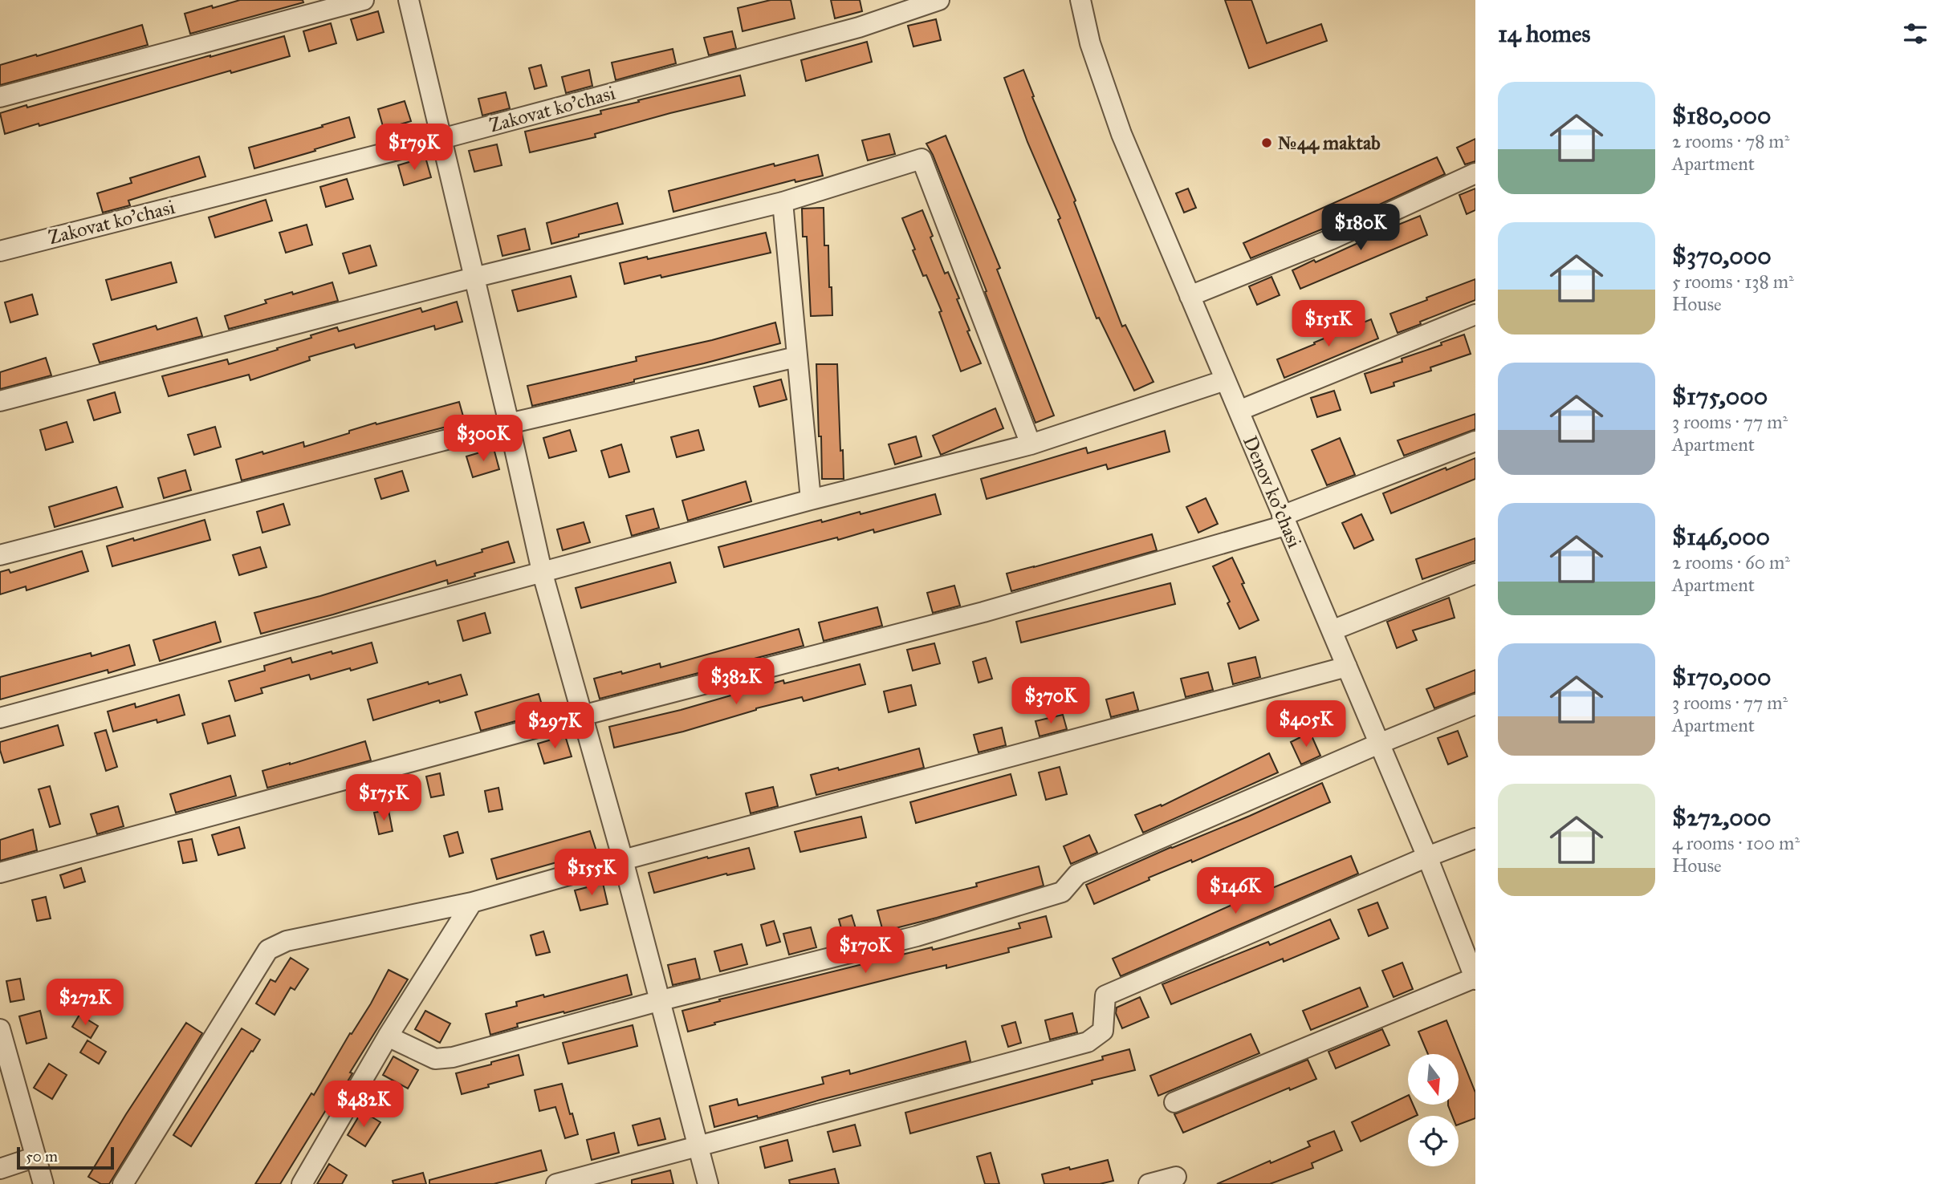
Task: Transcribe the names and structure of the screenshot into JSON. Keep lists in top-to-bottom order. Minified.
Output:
{"streets":{"street":["Zakovat ko'chasi","Denov ko'chasi"]},"places":["№44 maktab"],"scale_bar":"50 m","north":"bottom","page":{"heading":"14 homes","list":[{"name":"$180,000","note":"2 rooms · 78 m² · Apartment"},{"name":"$370,000","note":"5 rooms · 138 m² · House"},{"name":"$175,000","note":"3 rooms · 77 m² · Apartment"},{"name":"$146,000","note":"2 rooms · 60 m² · Apartment"},{"name":"$170,000","note":"3 rooms · 77 m² · Apartment"},{"name":"$272,000","note":"4 rooms · 100 m² · House"}],"price":["$179K","$180K","$151K","$300K","$382K","$370K","$405K","$297K","$175K","$155K","$146K","$170K","$272K","$482K"],"scale":"50 m"}}
